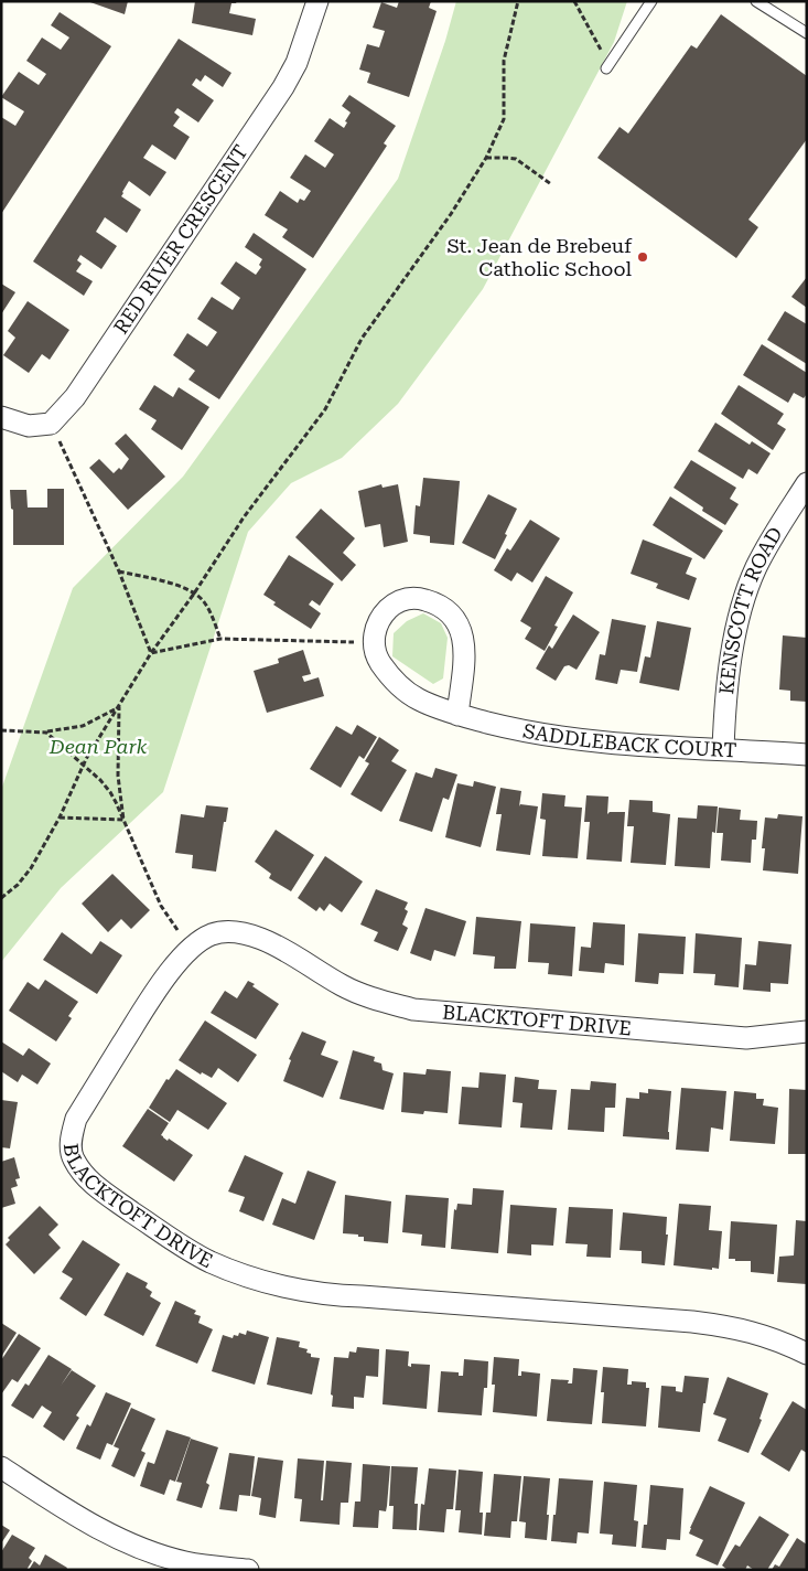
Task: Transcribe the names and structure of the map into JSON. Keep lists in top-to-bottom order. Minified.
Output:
{"streets":{"street":["RED RIVER CRESCENT","KENSCOTT ROAD","SADDLEBACK COURT","BLACKTOFT DRIVE"]},"crossings":[["KENSCOTT ROAD","SADDLEBACK COURT"]],"parks":["Dean Park"],"places":["St. Jean de Brebeuf Catholic School"]}
